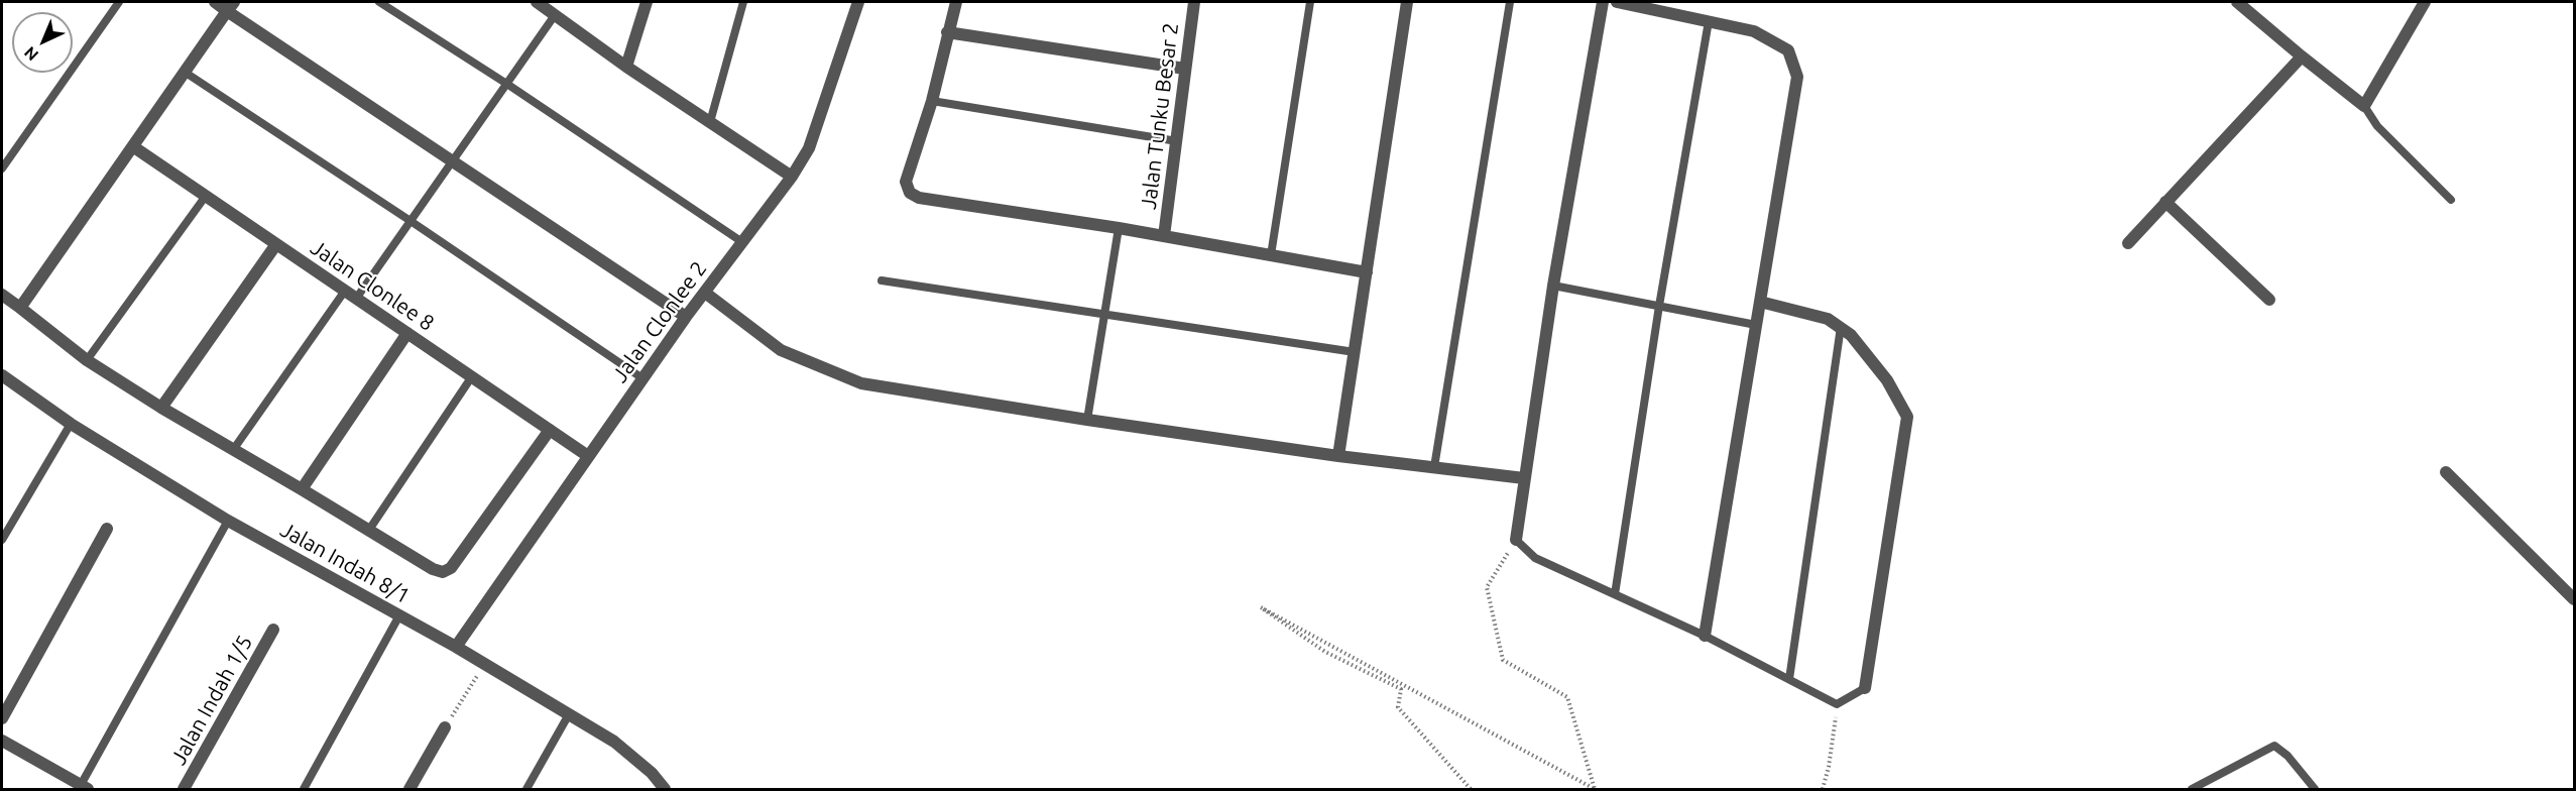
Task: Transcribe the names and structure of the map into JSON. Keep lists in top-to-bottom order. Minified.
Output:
{"streets":{"street":["Jalan Tunku Besar 2","Jalan Clonlee 8","Jalan Clonlee 2","Jalan Indah 8/1","Jalan Indah 1/5"]},"crossings":[["Jalan Clonlee 8","Jalan Clonlee 2"],["Jalan Clonlee 2","Jalan Indah 8/1"]],"north":"bottom left"}
